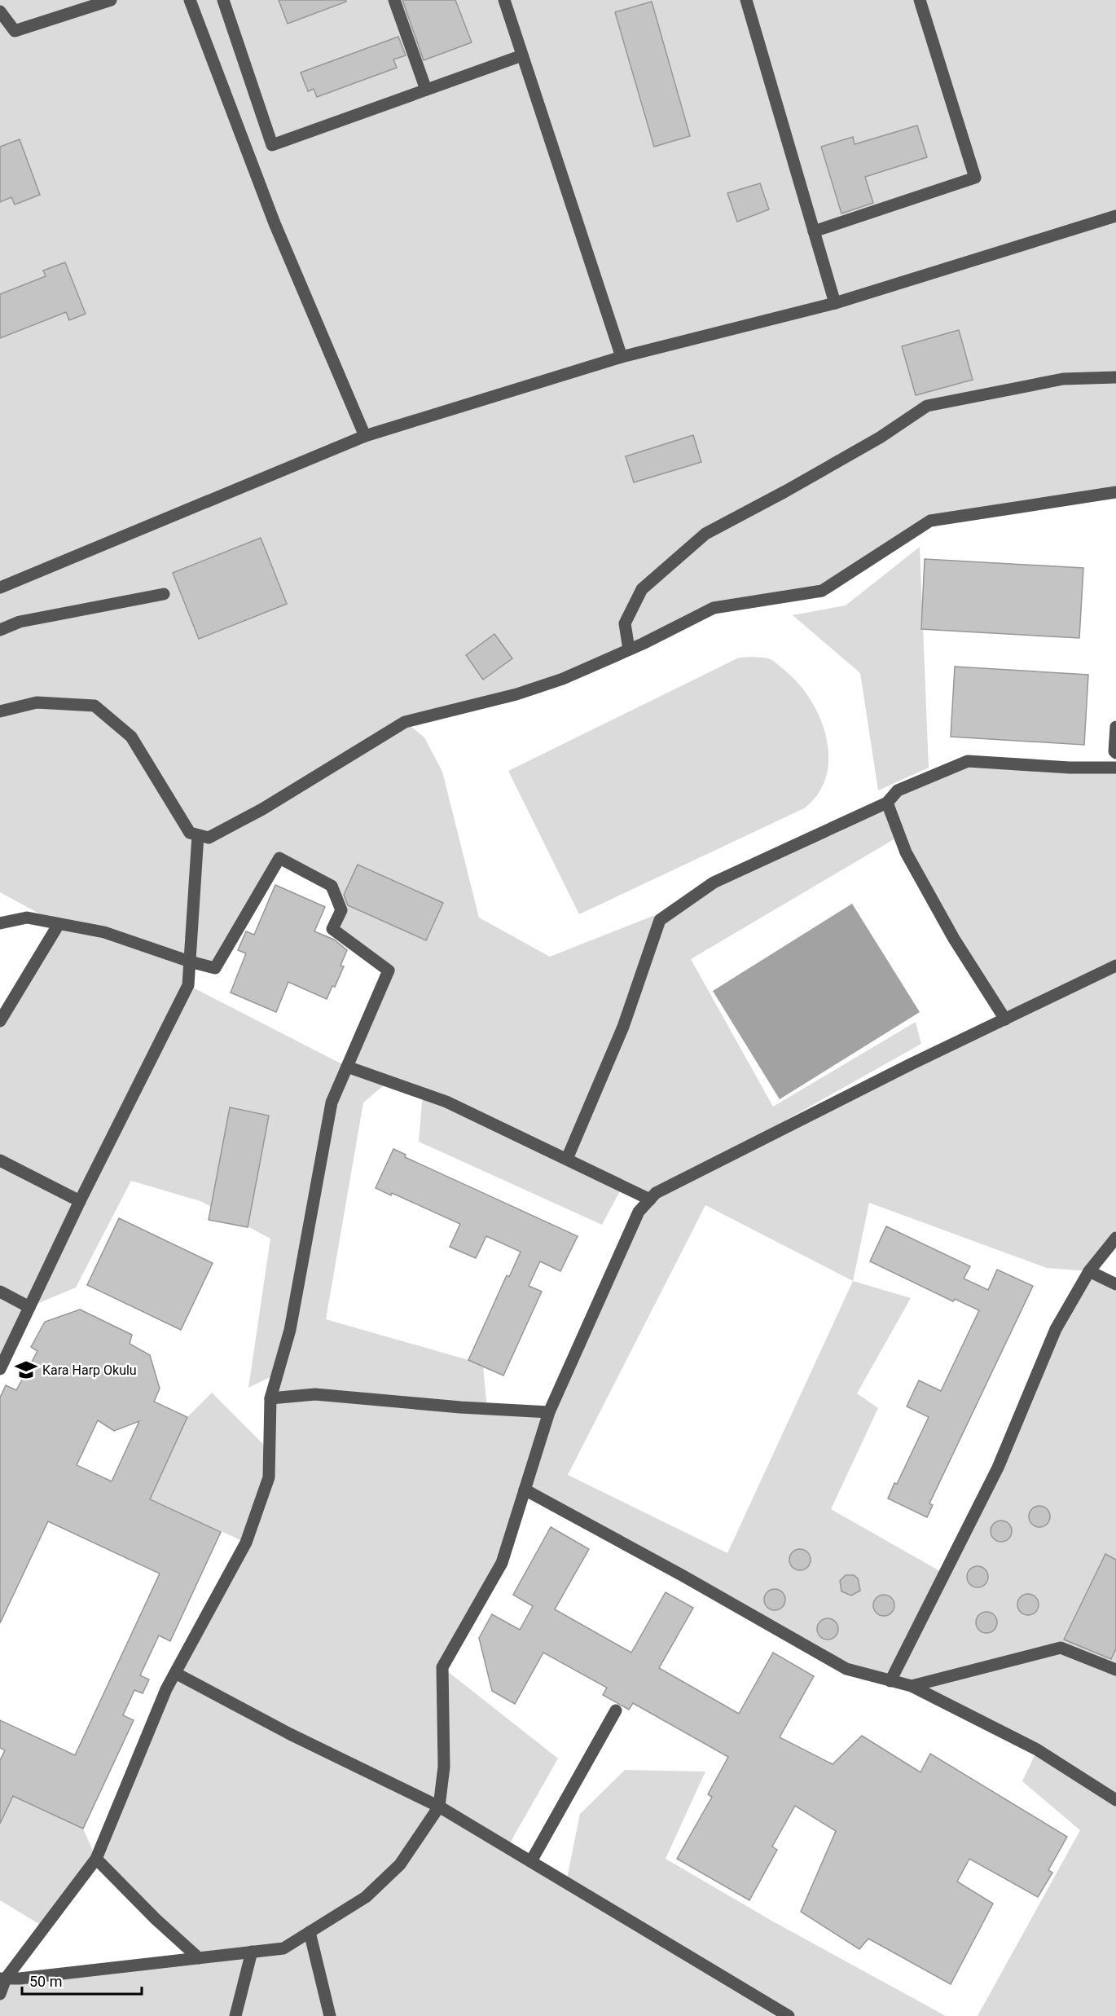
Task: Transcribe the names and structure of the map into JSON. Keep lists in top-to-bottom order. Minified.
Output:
{"places":{"school or university":["Kara Harp Okulu"]},"scale_bar":"50 m"}
